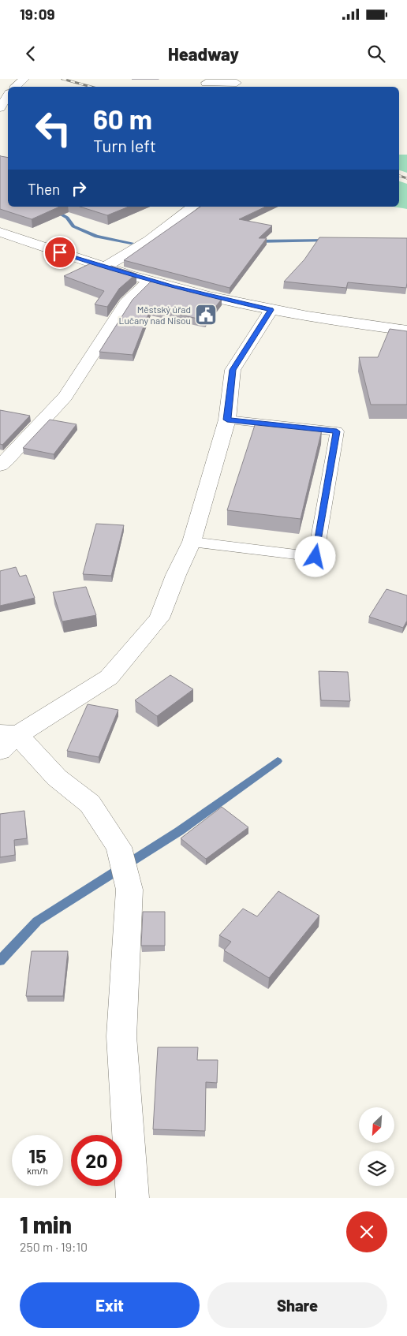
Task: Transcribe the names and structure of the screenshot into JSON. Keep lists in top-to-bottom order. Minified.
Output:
{"places":{"public building":["Městský úřad Lučany nad Nisou"]},"north":"bottom left","page":{"status":"19:09","header":"Headway","turn":["60 m","Turn left"],"then":"Then","speed":"15 km/h","limit":"20","heading":["1 min","250 m · 19:10"],"buttons":["Exit","Share"]}}
